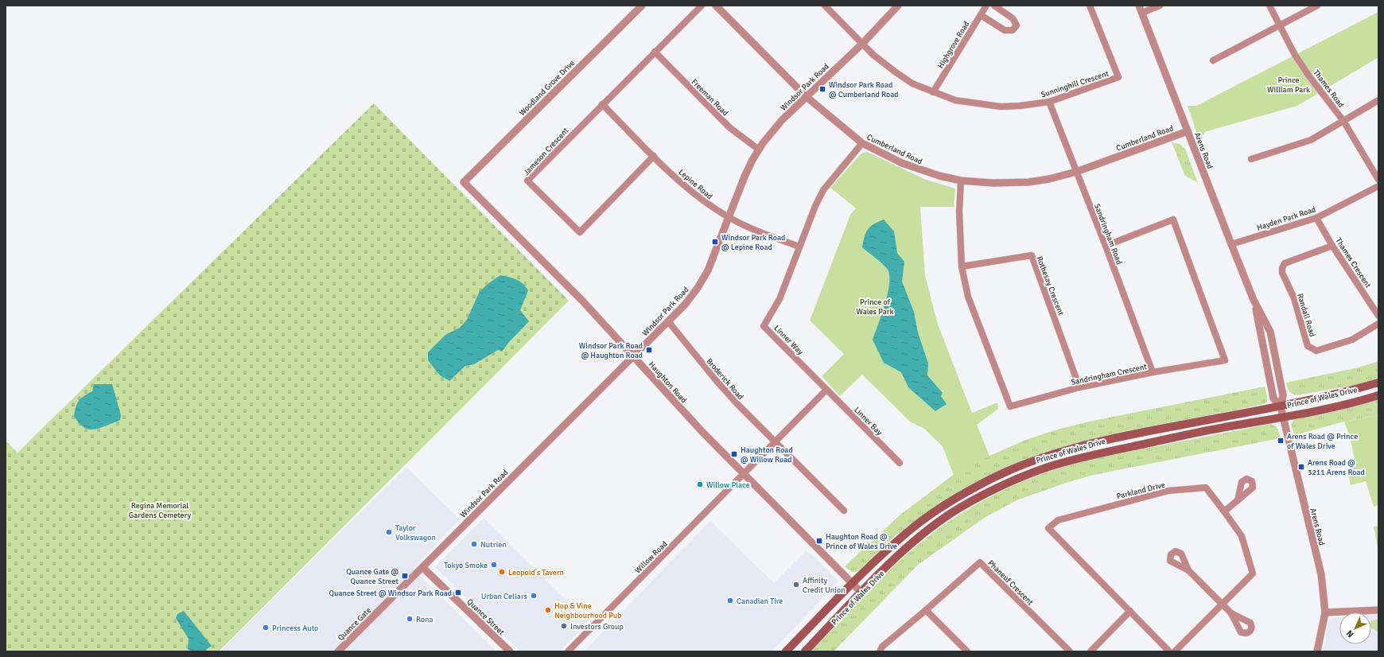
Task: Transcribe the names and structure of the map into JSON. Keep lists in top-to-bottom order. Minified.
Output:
{"streets":{"main road":["Prince of Wales Drive"],"street":["Highgrove Road","Sunninghill Crescent","Windsor Park Road","Woodland Grove Drive","Thames Road","Freeman Road","Cumberland Road","Arens Road","Jameson Crescent","Lepine Road","Hayden Park Road","Sandringham Road","Thames Crescent","Rothesay Crescent","Randall Road","Linner Way","Sandringham Crescent","Broderick Road","Haughton Road","Linner Bay","Parkland Drive","Willow Road","Phaneuf Crescent","Quance Street","Quance Gate"]},"crossings":[["Highgrove Road","Sunninghill Crescent"],["Sunninghill Crescent","Windsor Park Road"],["Sunninghill Crescent","Sandringham Road"],["Windsor Park Road","Freeman Road"],["Windsor Park Road","Cumberland Road"],["Windsor Park Road","Lepine Road"],["Windsor Park Road","Broderick Road"],["Windsor Park Road","Haughton Road"],["Windsor Park Road","Quance Street"],["Windsor Park Road","Quance Gate"],["Woodland Grove Drive","Haughton Road"],["Freeman Road","Jameson Crescent"],["Cumberland Road","Arens Road"],["Cumberland Road","Sandringham Road"],["Cumberland Road","Linner Way"],["Cumberland Road","Sandringham Crescent"],["Arens Road","Hayden Park Road"],["Arens Road","Prince of Wales Drive"],["Jameson Crescent","Lepine Road"],["Lepine Road","Linner Way"],["Hayden Park Road","Thames Crescent"],["Sandringham Road","Sandringham Crescent"],["Thames Crescent","Randall Road"],["Rothesay Crescent","Sandringham Crescent"],["Linner Way","Linner Bay"],["Haughton Road","Prince of Wales Drive"],["Haughton Road","Willow Road"],["Quance Street","Quance Gate"]],"parks":["Prince William Park","Prince of Wales Park","Regina Memorial Gardens Cemetery"],"places":{"transit":["Windsor Park Road @ Cumberland Road","Windsor Park Road @ Lepine Road","Windsor Park Road @ Haughton Road","Arens Road @ Prince of Wales Drive","Haughton Road @ Willow Road","Arens Road @ 3211 Arens Road","Haughton Road @ Prince of Wales Drive","Quance Gate @ Quance Street","Quance Street @ Windsor Park Road"],"other":["Willow Place","Taylor Volkswagon","Nutrien","Tokyo Smoke","Leopold’s Tavern","Affinity Credit Union","Urban Cellars","Canadian Tire","Hop & Vine Neighbourhood Pub","Rona","Investors Group","Princess Auto"]},"north":"bottom left"}
